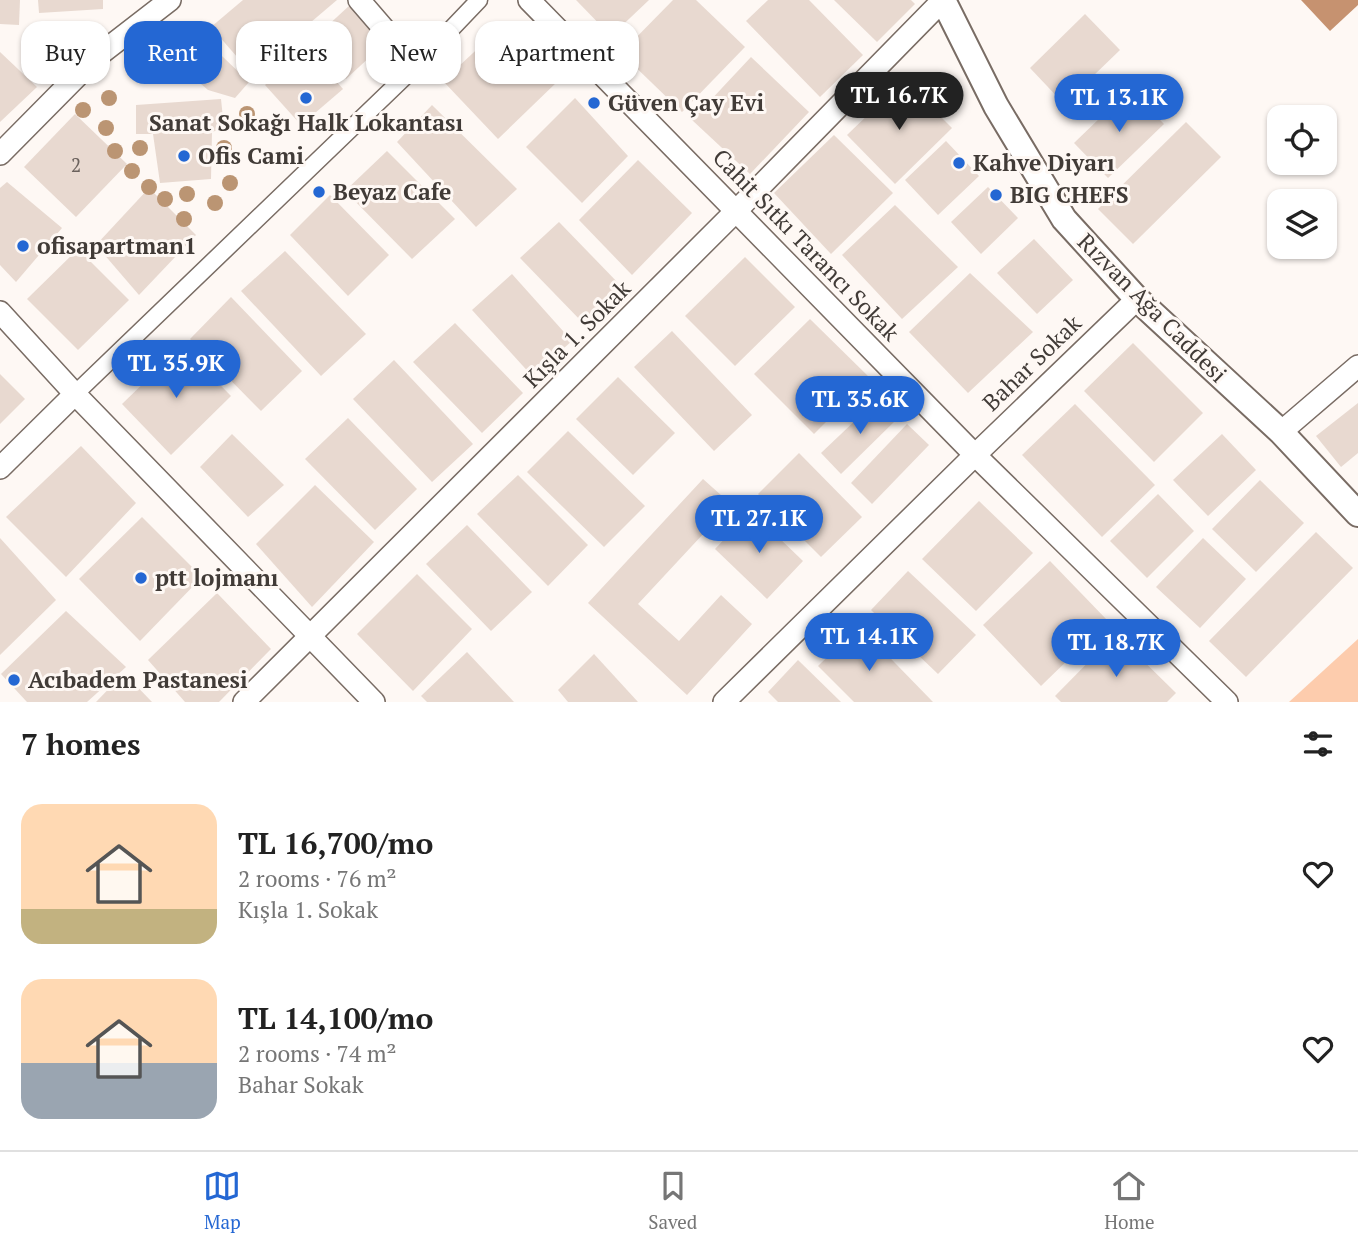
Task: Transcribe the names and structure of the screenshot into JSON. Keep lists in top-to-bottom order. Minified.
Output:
{"streets":{"street":["Cahit Sıtkı Tarancı Sokak","Rızvan Ağa Caddesi","Kışla 1. Sokak","Bahar Sokak"]},"crossings":[["Cahit Sıtkı Tarancı Sokak","Kışla 1. Sokak"],["Cahit Sıtkı Tarancı Sokak","Bahar Sokak"],["Rızvan Ağa Caddesi","Kışla 1. Sokak"],["Rızvan Ağa Caddesi","Bahar Sokak"]],"places":["Sanat Sokağı Halk Lokantası","Güven Çay Evi","Ofis Cami","Kahve Diyarı","Beyaz Cafe","BIG CHEFS","ofisapartman1","ptt lojmanı","Acıbadem Pastanesi"],"house_numbers":["2"],"page":{"chip":["Buy","Rent","Filters","New","Apartment"],"price":["TL 16.7K","TL 13.1K","TL 35.9K","TL 35.6K","TL 27.1K","TL 14.1K","TL 18.7K"],"heading":"7 homes","list":[{"name":"TL 16,700/mo","note":"2 rooms · 76 m² · Kışla 1. Sokak"},{"name":"TL 14,100/mo","note":"2 rooms · 74 m² · Bahar Sokak"}],"tabs":["Map","Saved","Home"]}}
